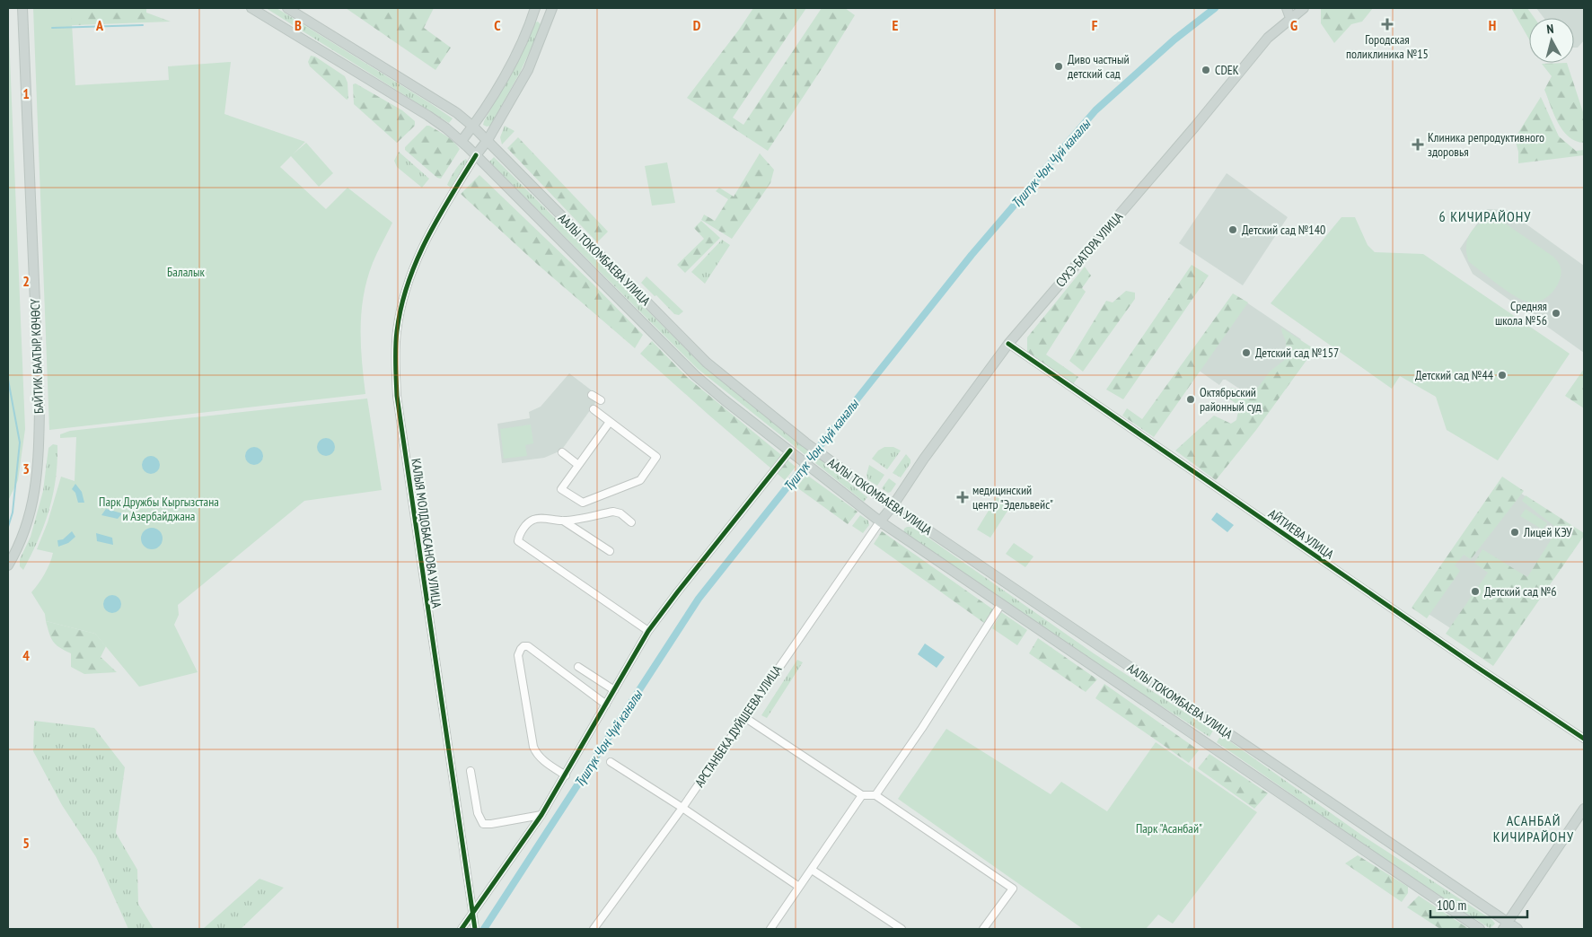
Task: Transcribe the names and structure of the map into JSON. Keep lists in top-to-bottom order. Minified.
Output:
{"streets":{"main road":["СУХЭ-БАТОРА УЛИЦА","ААЛЫ ТОКОМБАЕВА УЛИЦА","БАЙТИК БААТЫР КӨЧӨСҮ"],"street":["КАЛЫЯ МОЛДОБАСАНОВА УЛИЦА","АЙТИЕВА УЛИЦА","АРСТАНБЕКА ДУЙШЕЕВА УЛИЦА"]},"crossings":[["СУХЭ-БАТОРА УЛИЦА","ААЛЫ ТОКОМБАЕВА УЛИЦА"],["СУХЭ-БАТОРА УЛИЦА","АЙТИЕВА УЛИЦА"],["СУХЭ-БАТОРА УЛИЦА","АРСТАНБЕКА ДУЙШЕЕВА УЛИЦА"],["ААЛЫ ТОКОМБАЕВА УЛИЦА","КАЛЫЯ МОЛДОБАСАНОВА УЛИЦА"],["ААЛЫ ТОКОМБАЕВА УЛИЦА","АРСТАНБЕКА ДУЙШЕЕВА УЛИЦА"]],"districts":["6 КИЧИРАЙОНУ","АСАНБАЙ КИЧИРАЙОНУ"],"water":["Түштүк Чоң Чүй каналы"],"parks":["Балалык","Парк Дружбы Кыргызстана и Азербайджана","Парк \"Асанбай\""],"places":{"health":["Городская поликлиника №15","Клиника репродуктивного здоровья","медицинский центр \"Эдельвейс\""],"other":["Диво частный детский сад","CDEK","Детский сад №140","Средняя школа №56","Детский сад №157","Детский сад №44","Октябрьский районный суд","Лицей КЭУ","Детский сад №6"]},"scale_bar":"100 m","north":"top","grid":{"columns":["A","B","C","D","E","F","G","H"],"rows":["1","2","3","4","5"]}}
